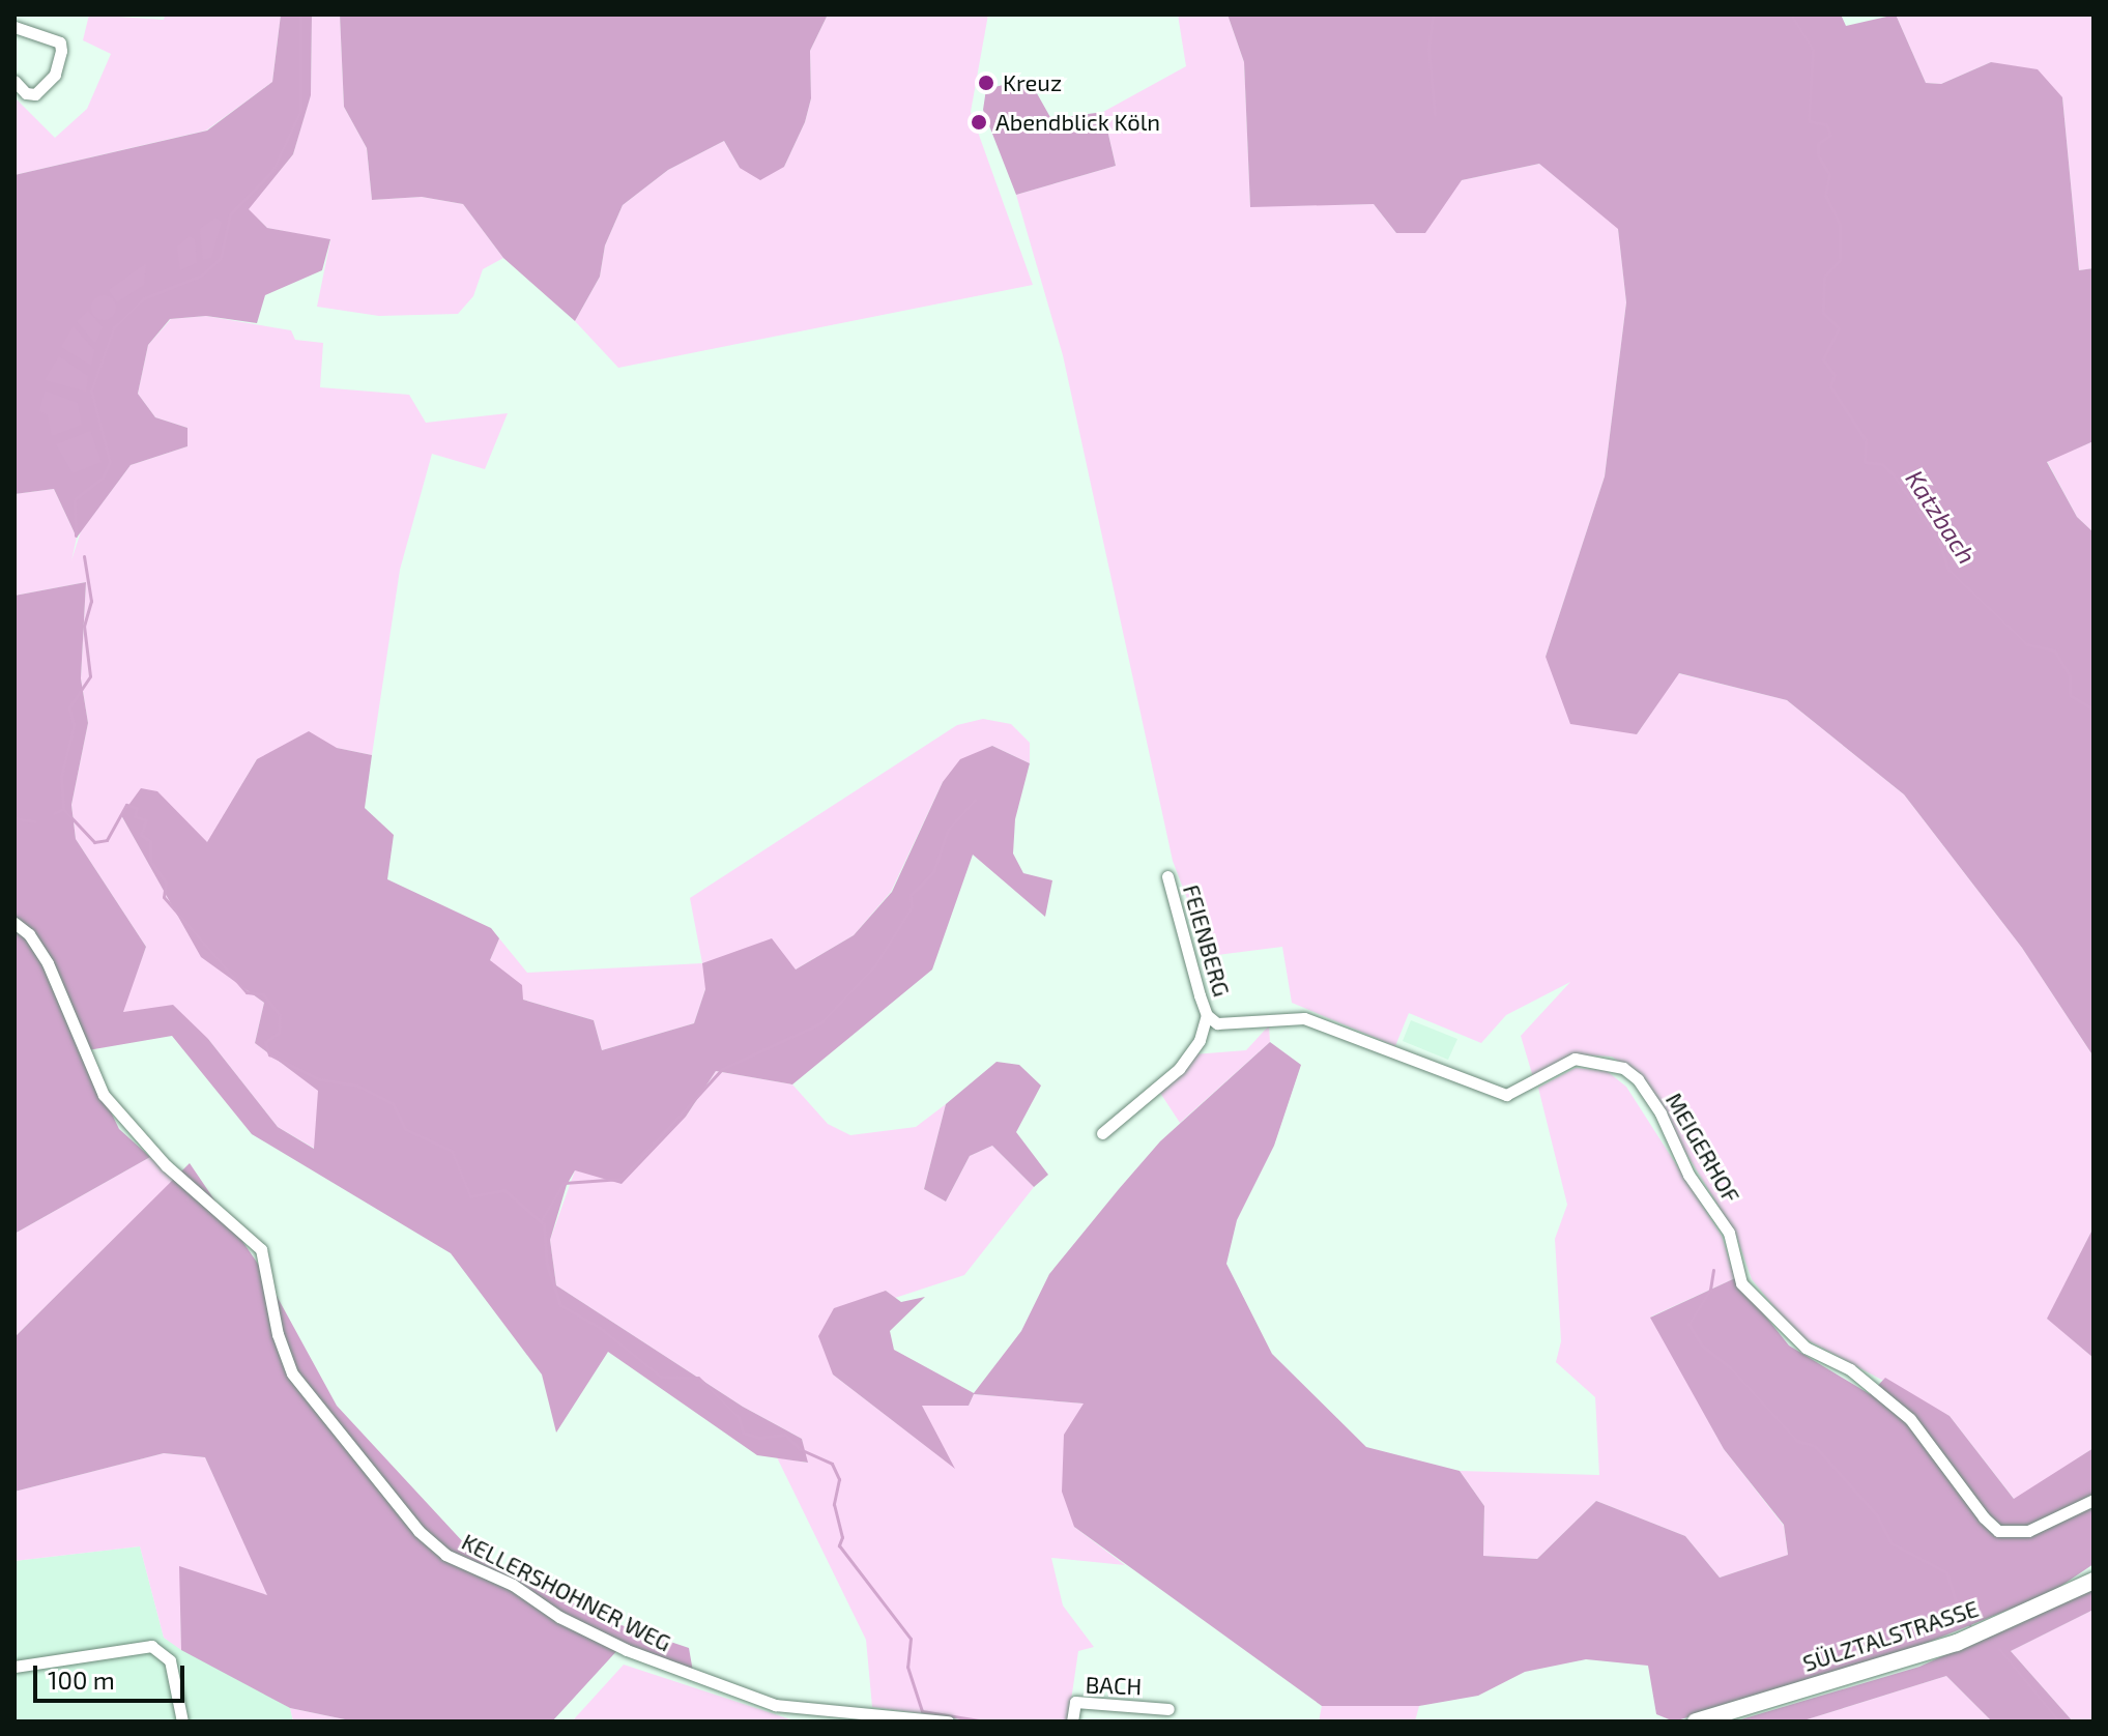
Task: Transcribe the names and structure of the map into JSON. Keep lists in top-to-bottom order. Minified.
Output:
{"streets":{"main road":["SÜLZTALSTRASSE"],"street":["FEIENBERG","MEIGERHOF","KELLERSHOHNER WEG","BACH"]},"crossings":[["FEIENBERG","MEIGERHOF"]],"water":["Katzbach"],"places":["Kreuz","Abendblick Köln"],"scale_bar":"100 m"}
